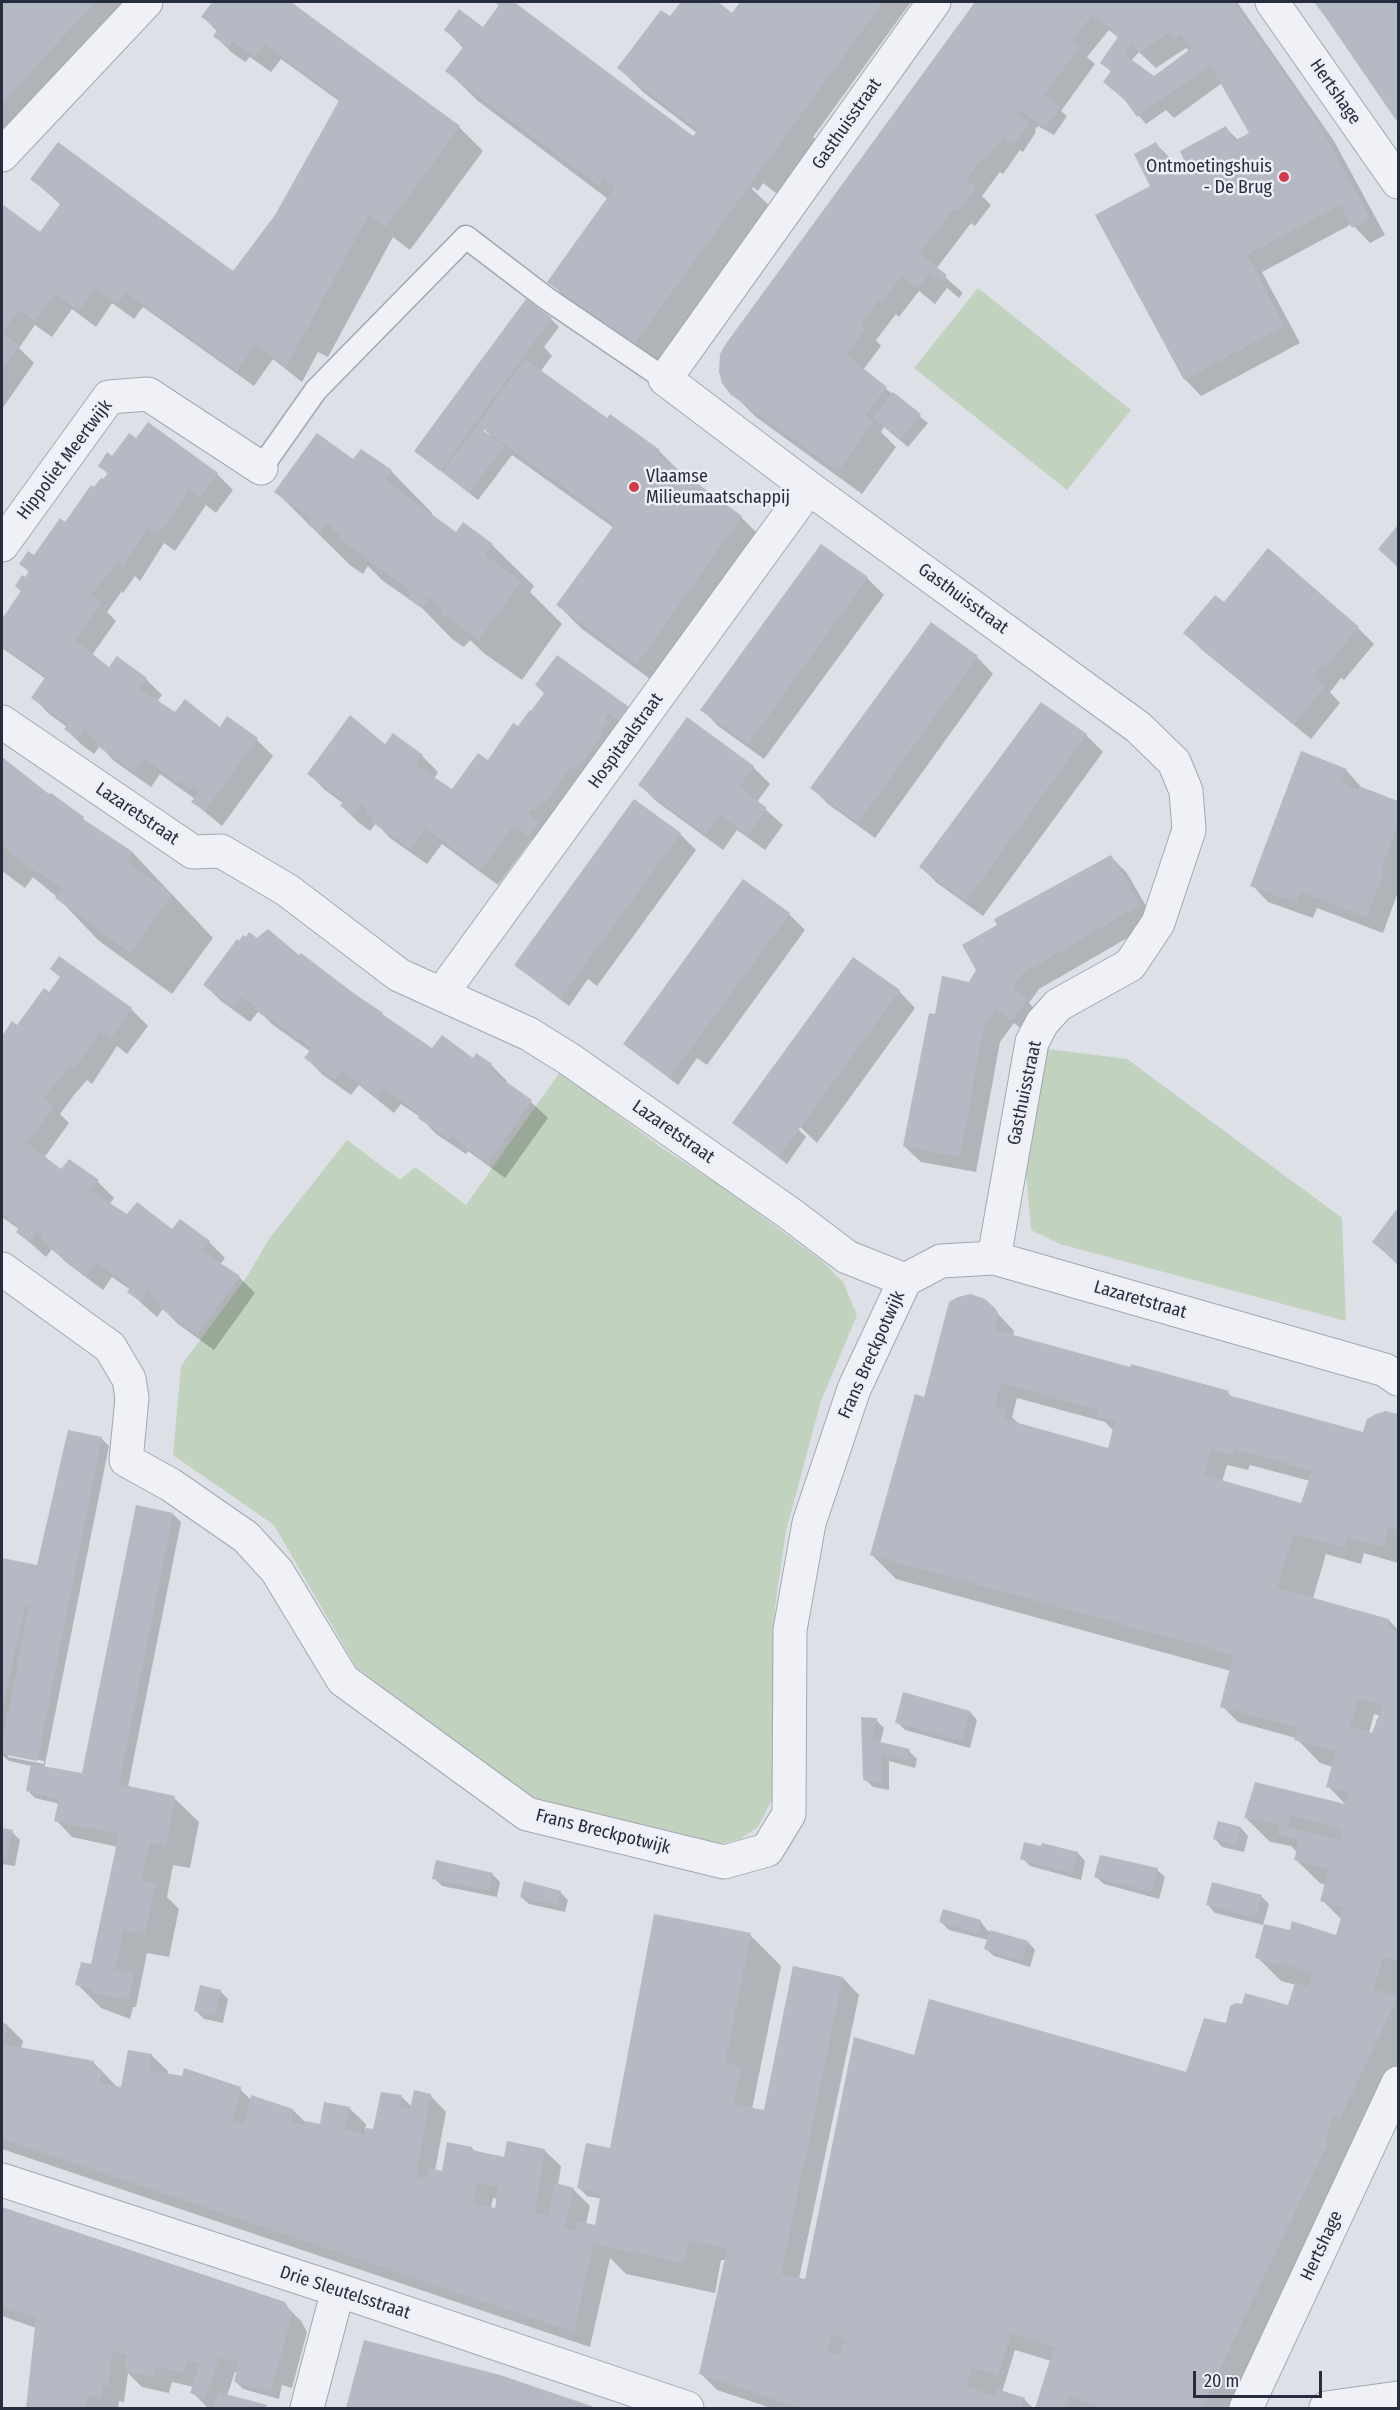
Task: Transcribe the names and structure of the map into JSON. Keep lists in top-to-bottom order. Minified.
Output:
{"streets":{"street":["Hertshage","Gasthuisstraat","Hippoliet Meertwijk","Hospitaalstraat","Lazaretstraat","Frans Breckpotwijk","Drie Sleutelsstraat"]},"crossings":[["Gasthuisstraat","Hospitaalstraat"],["Gasthuisstraat","Lazaretstraat"],["Hospitaalstraat","Lazaretstraat"],["Lazaretstraat","Frans Breckpotwijk"]],"places":["Ontmoetingshuis - De Brug","Vlaamse Milieumaatschappij"],"scale_bar":"20 m"}
